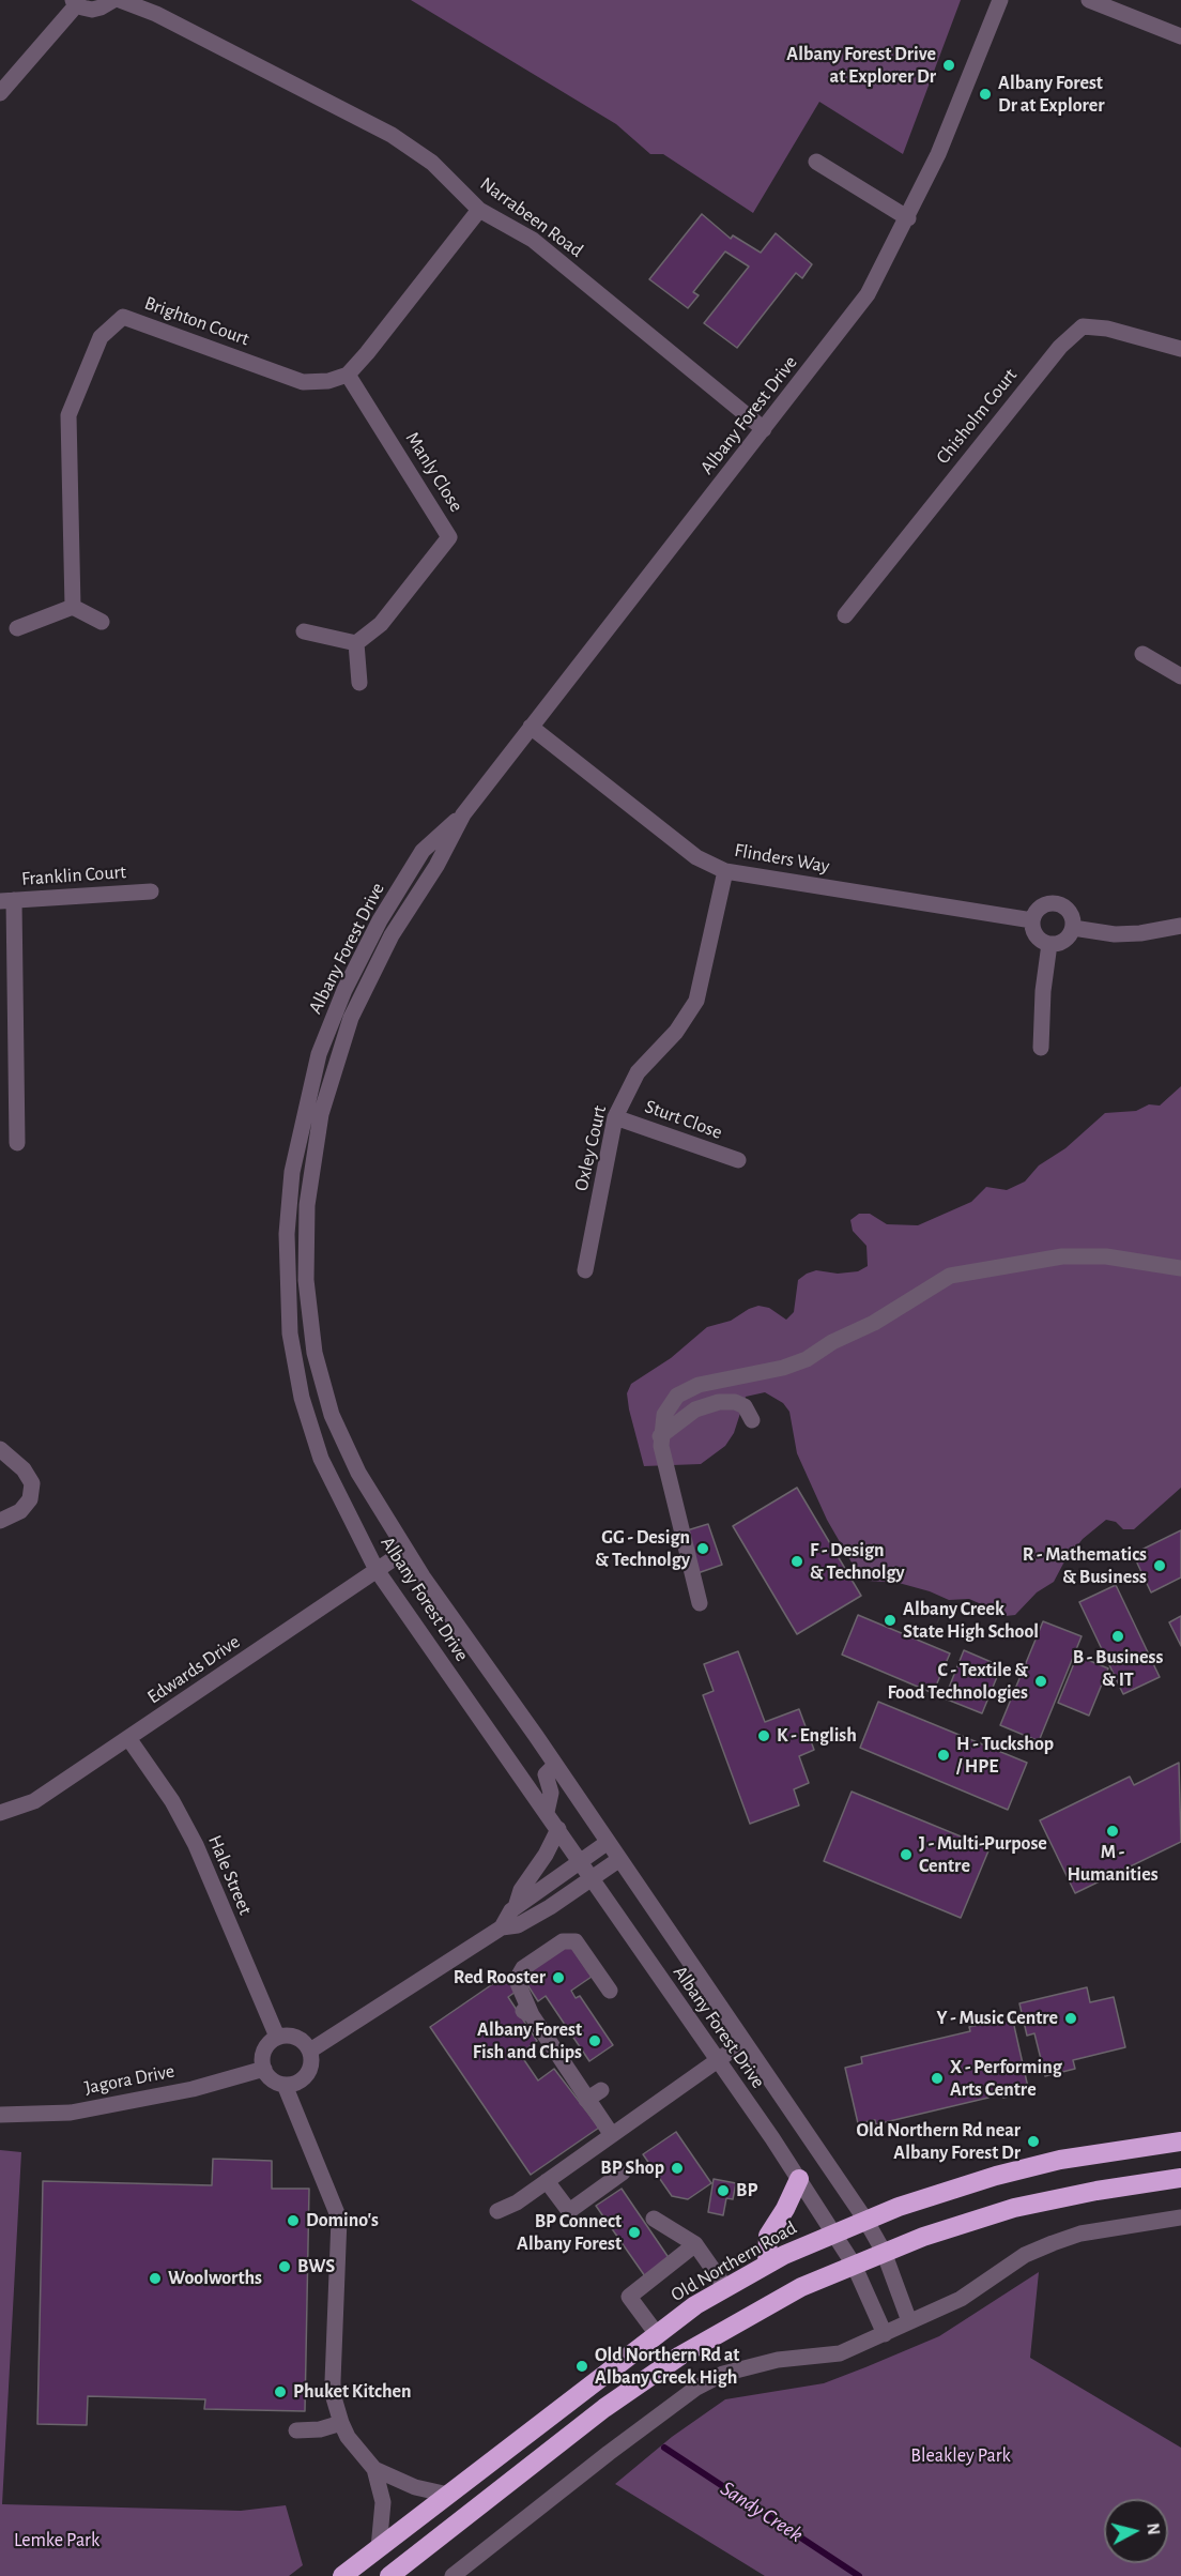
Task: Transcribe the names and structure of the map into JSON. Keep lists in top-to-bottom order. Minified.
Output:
{"streets":{"highway":["Old Northern Road"],"street":["Narrabeen Road","Brighton Court","Albany Forest Drive","Chisholm Court","Manly Close","Flinders Way","Franklin Court","Sturt Close","Oxley Court","Edwards Drive","Hale Street","Jagora Drive"]},"crossings":[["Narrabeen Road","Albany Forest Drive"],["Brighton Court","Manly Close"],["Albany Forest Drive","Flinders Way"],["Albany Forest Drive","Edwards Drive"],["Albany Forest Drive","Old Northern Road"],["Flinders Way","Oxley Court"],["Sturt Close","Oxley Court"],["Edwards Drive","Hale Street"],["Hale Street","Jagora Drive"]],"water":["Sandy Creek"],"parks":["Bleakley Park","Lemke Park"],"places":["Albany Forest Drive at Explorer Dr","Albany Forest Dr at Explorer","GG - Design & Technolgy","F - Design & Technolgy","R - Mathematics & Business","Albany Creek State High School","B - Business & IT","C - Textile & Food Technologies","K - English","H - Tuckshop / HPE","M - Humanities","J - Multi-Purpose Centre","Red Rooster","Y - Music Centre","Albany Forest Fish and Chips","X - Performing Arts Centre","Old Northern Rd near Albany Forest Dr","BP Shop","BP","Domino's","BP Connect Albany Forest","BWS","Woolworths","Old Northern Rd at Albany Creek High","Phuket Kitchen"],"north":"right"}
